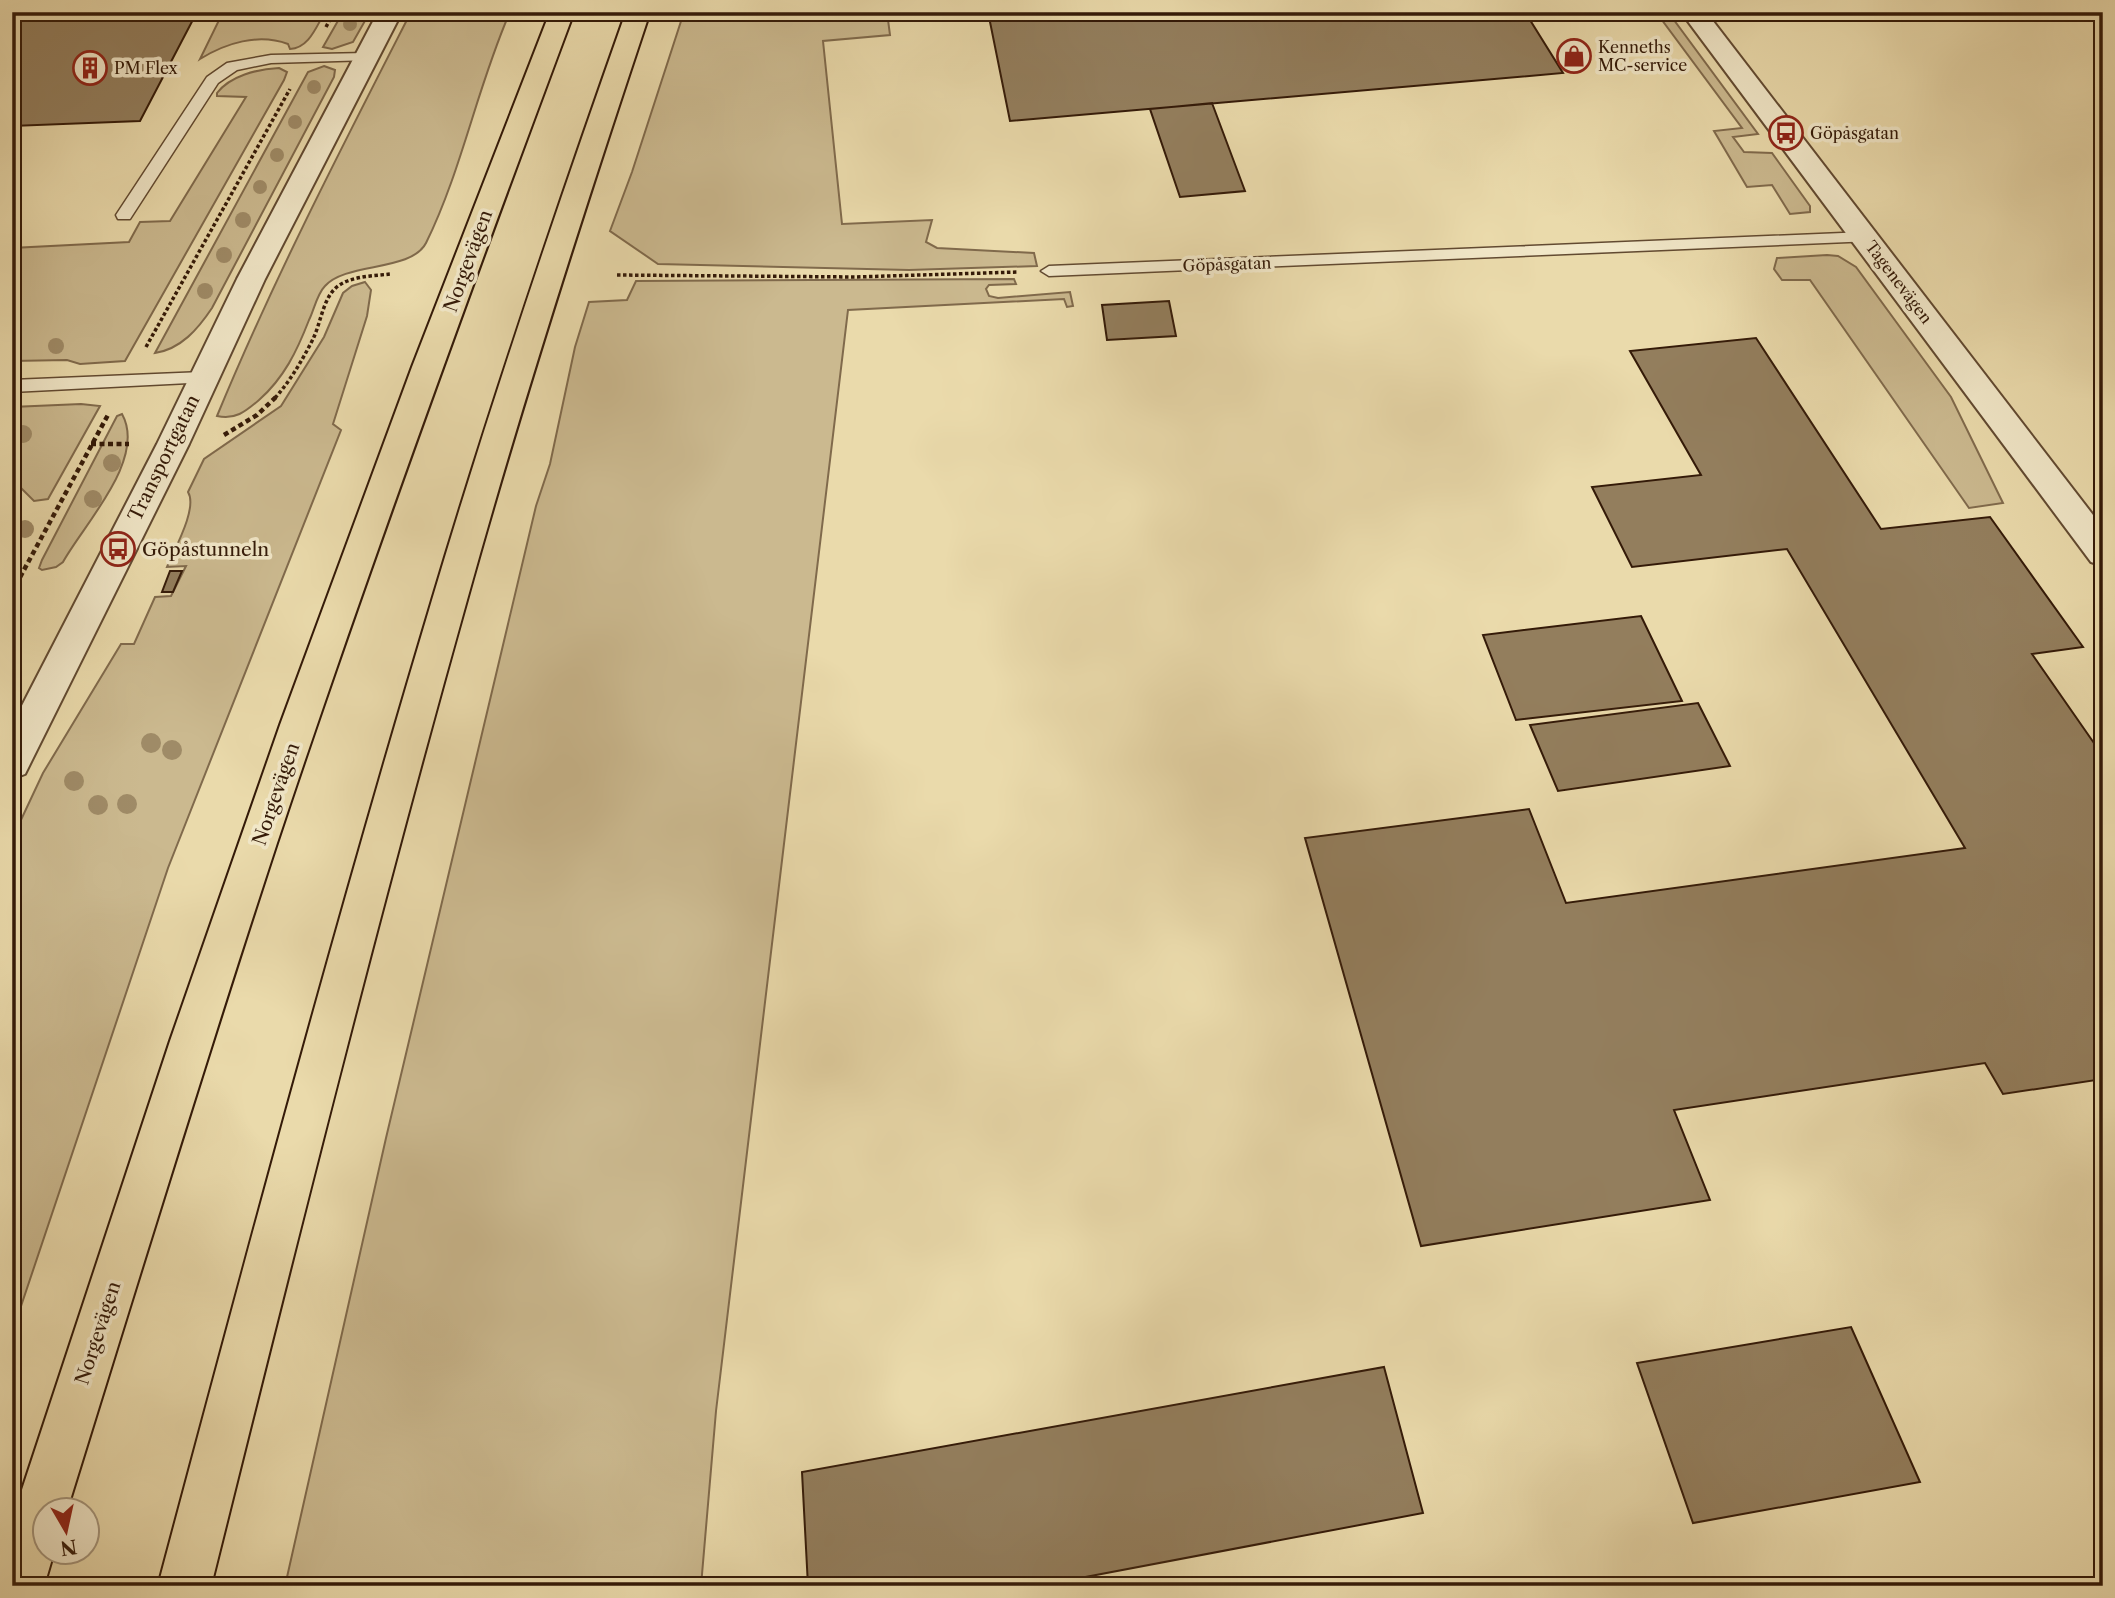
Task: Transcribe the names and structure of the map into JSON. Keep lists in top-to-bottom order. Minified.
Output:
{"streets":{"highway":["Norgevägen"],"street":["Tagenevägen","Transportgatan"],"lane":["Göpåsgatan"]},"crossings":[["Göpåsgatan","Tagenevägen"]],"places":{"shop":["Kenneths MC-service"],"building":["PM Flex"],"bus stop":["Göpåsgatan","Göpåstunneln"]},"north":"bottom"}
